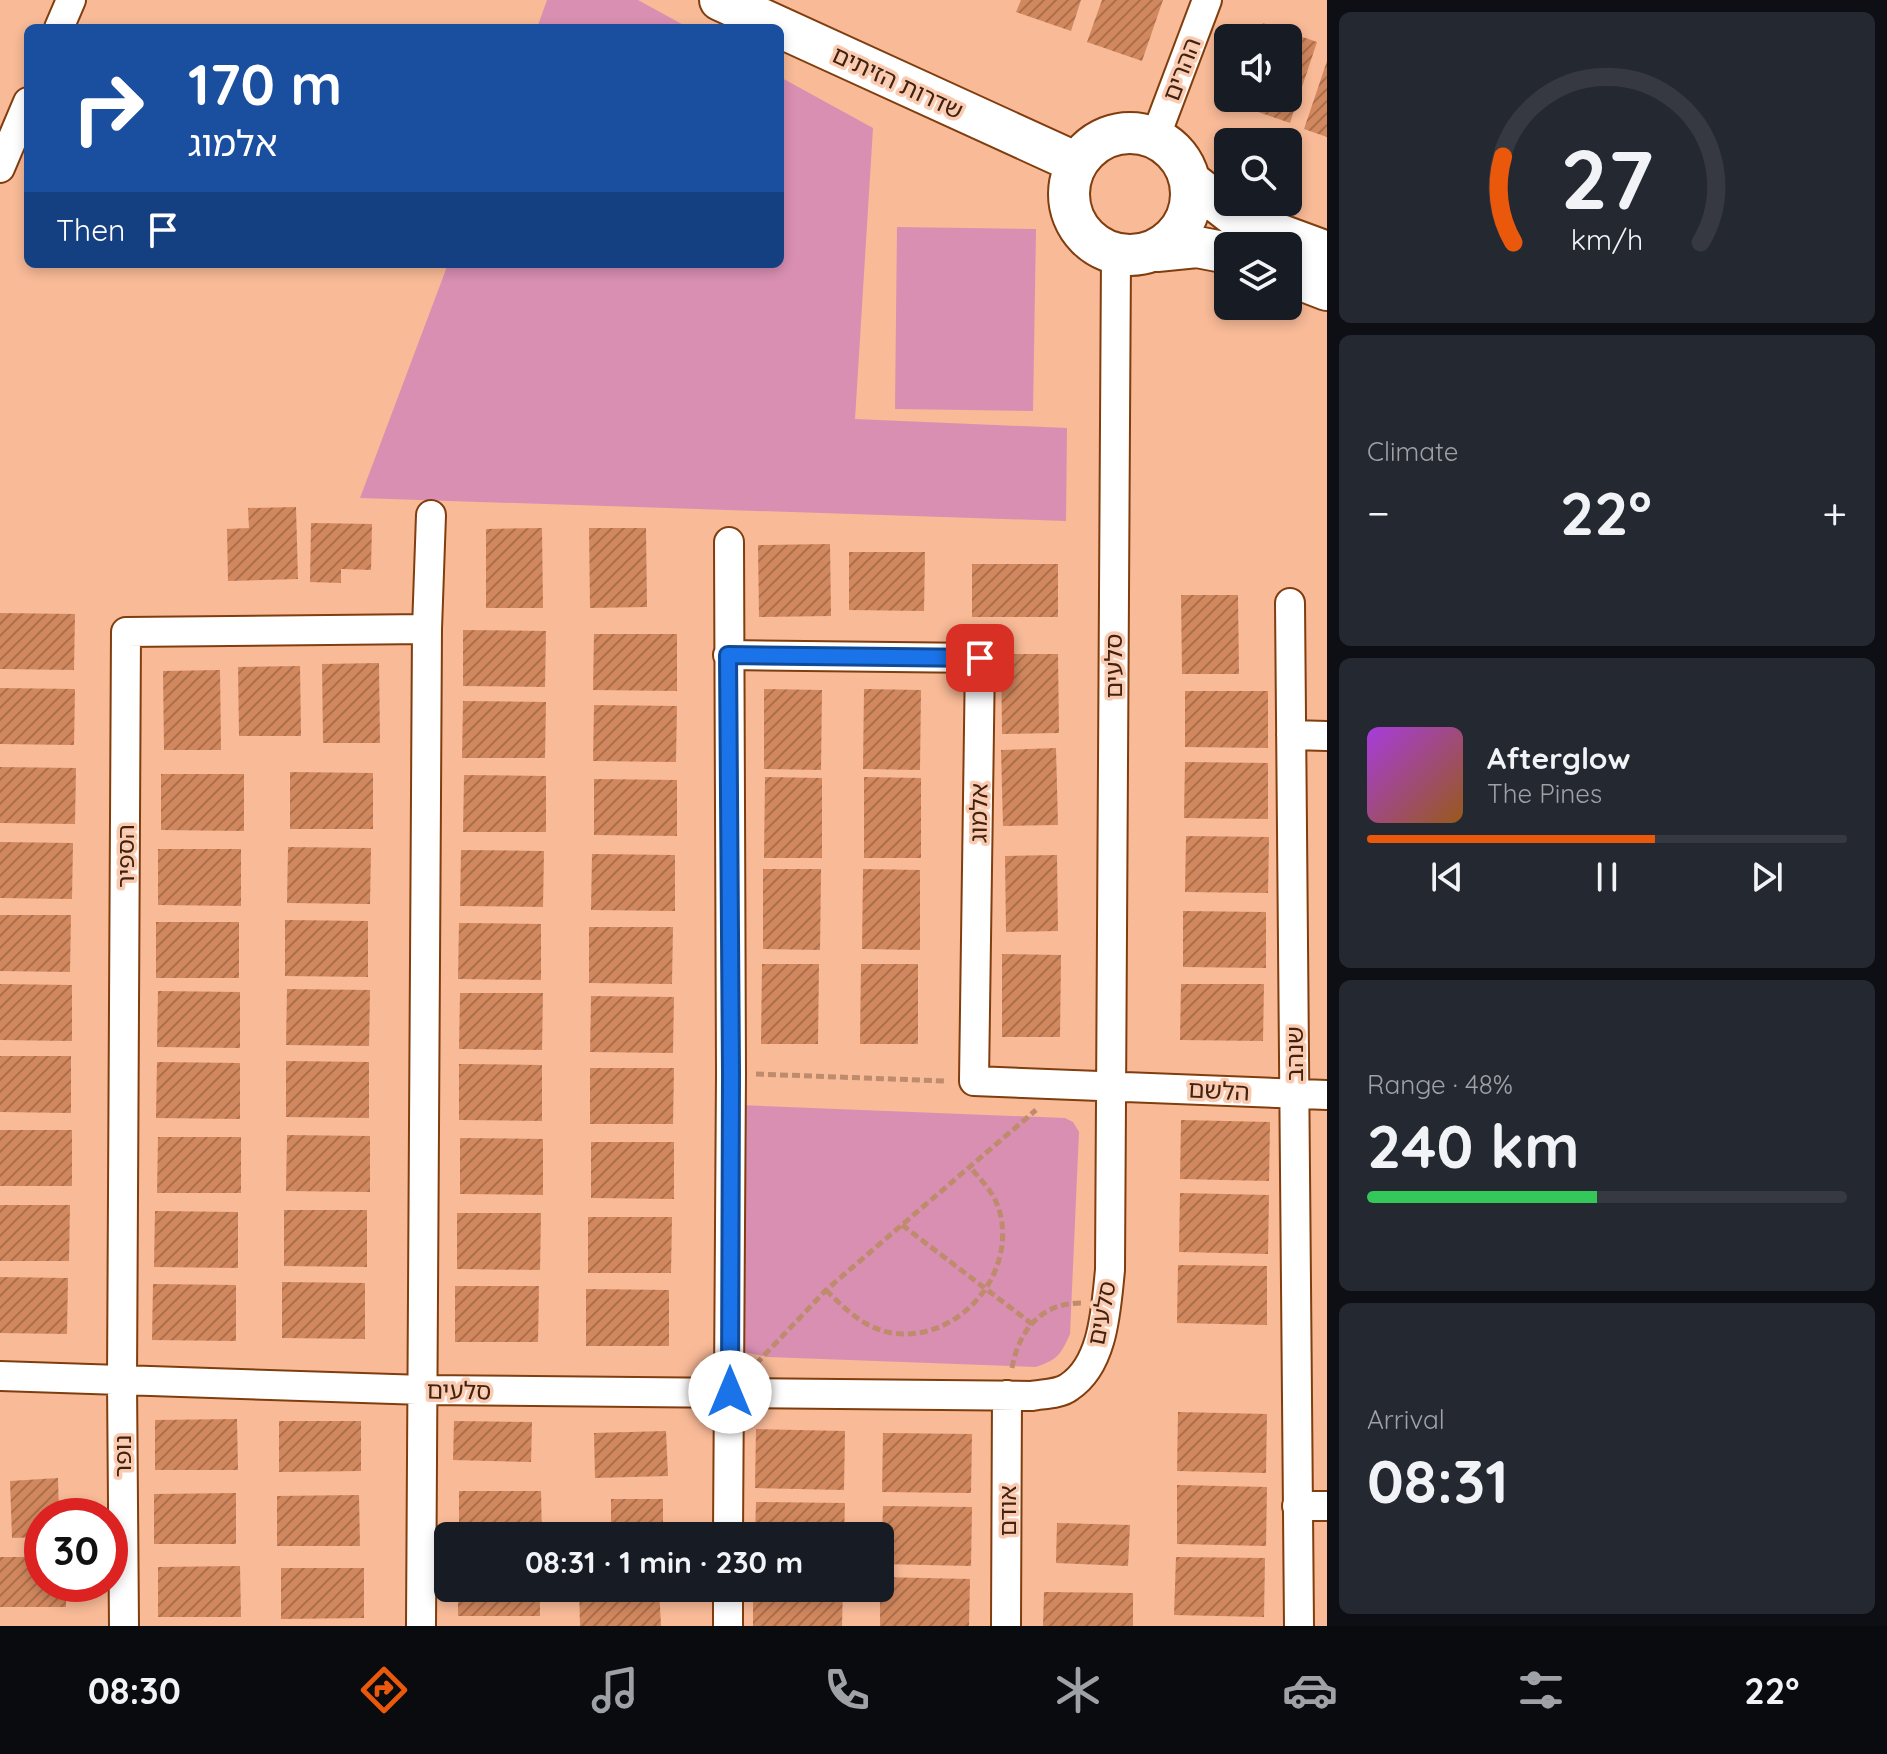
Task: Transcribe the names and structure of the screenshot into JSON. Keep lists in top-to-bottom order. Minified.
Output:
{"streets":{"street":["ההרים","שדרות הזיתים","סלעים","אלמוג","הספיר","שנהב","הלשם","נופר","אודם"]},"crossings":[["ההרים","שדרות הזיתים"],["ההרים","סלעים"],["שדרות הזיתים","סלעים"],["סלעים","הספיר"],["סלעים","הלשם"],["סלעים","נופר"],["סלעים","אודם"],["הספיר","נופר"],["שנהב","הלשם"]],"page":{"turn":["170 m","אלמוג"],"then":"Then","tile":["Climate",["Range · 48%","240 km"],["Arrival","08:31"]],"heat":["−","22°","+"],"song":["Afterglow","The Pines"],"limit":"30","trip":"08:31 · 1 min · 230 m","tabs":["08:30","22°"],"gauge":["27","km/h"]}}
